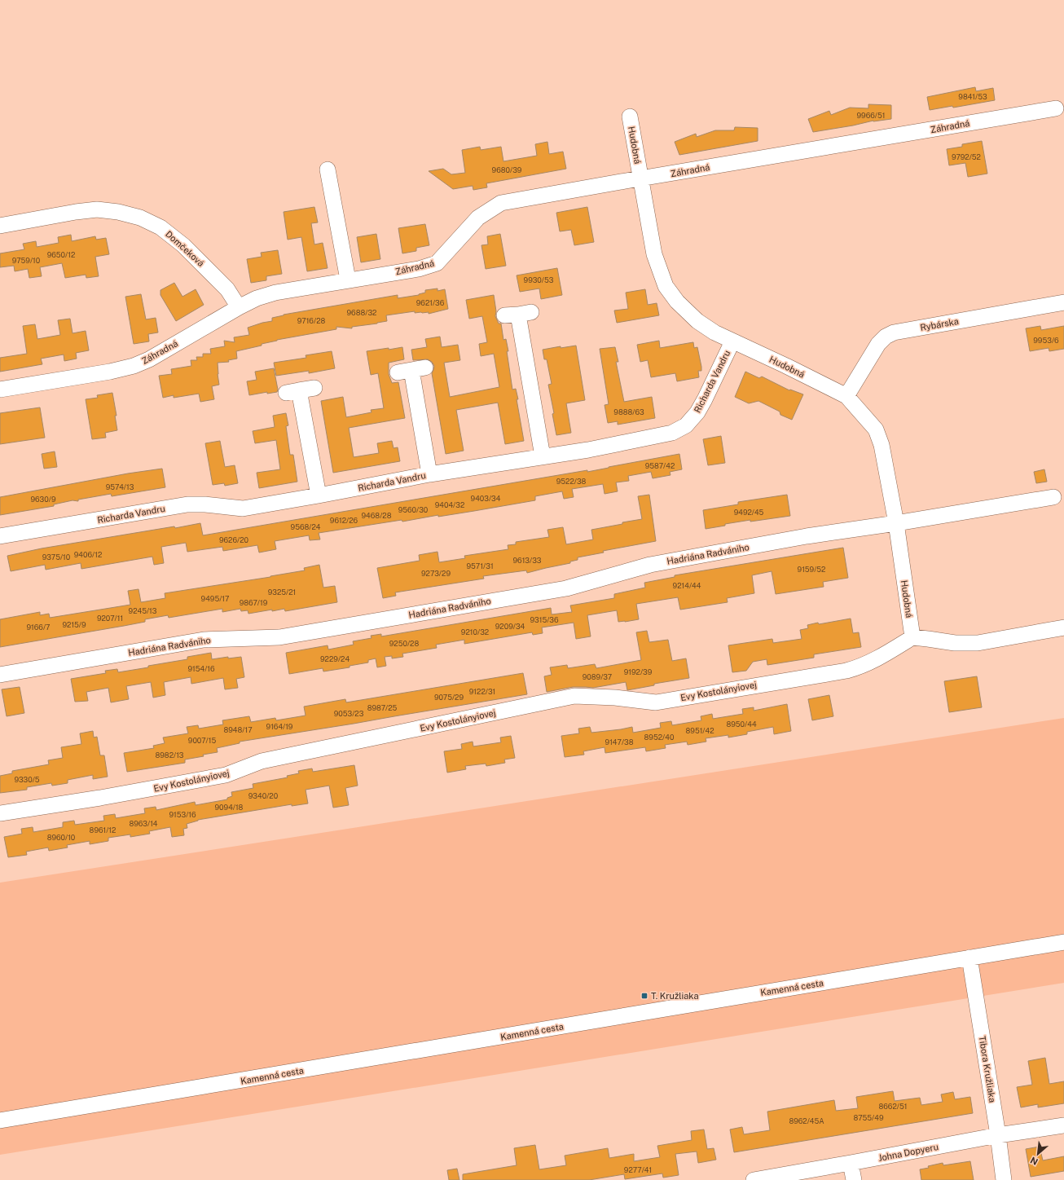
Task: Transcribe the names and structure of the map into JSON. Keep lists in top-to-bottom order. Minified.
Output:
{"streets":{"street":["Záhradná","Hudobná","Domčeková","Rybárska","Richarda Vandru","Hadriána Radvániho","Evy Kostolányiovej","Kamenná cesta","Tibora Kružliaka","Johna Dopyeru"]},"crossings":[["Záhradná","Hudobná"],["Záhradná","Domčeková"],["Hudobná","Rybárska"],["Hudobná","Richarda Vandru"],["Hudobná","Hadriána Radvániho"],["Hudobná","Evy Kostolányiovej"],["Kamenná cesta","Tibora Kružliaka"],["Tibora Kružliaka","Johna Dopyeru"]],"places":{"transit":["T. Kružliaka"]},"house_numbers":["9841/53","9966/51","9792/52","9680/39","9650/12","9759/10","9930/53","9621/36","9688/32","9716/28","9953/6","9888/63","9587/42","9522/38","9574/13","9403/34","9630/9","9404/32","9560/30","9492/45","9468/28","9612/26","9568/24","9626/20","9406/12","9375/10","9613/33","9571/31","9159/52","9273/29","9214/44","9325/21","9495/17","9867/19","9245/13","9207/11","9315/36","9215/9","9209/34","9166/7","9210/32","9250/28","9229/24","9154/16","9192/39","9089/37","9122/31","9075/29","8987/25","9053/23","8950/44","9164/19","8948/17","8951/42","8952/40","9007/15","9147/38","8982/13","9330/5","9340/20","9094/18","9153/16","8963/14","8961/12","8960/10","8662/51","8755/49","8962/45A","9277/41"],"north":"bottom left"}
